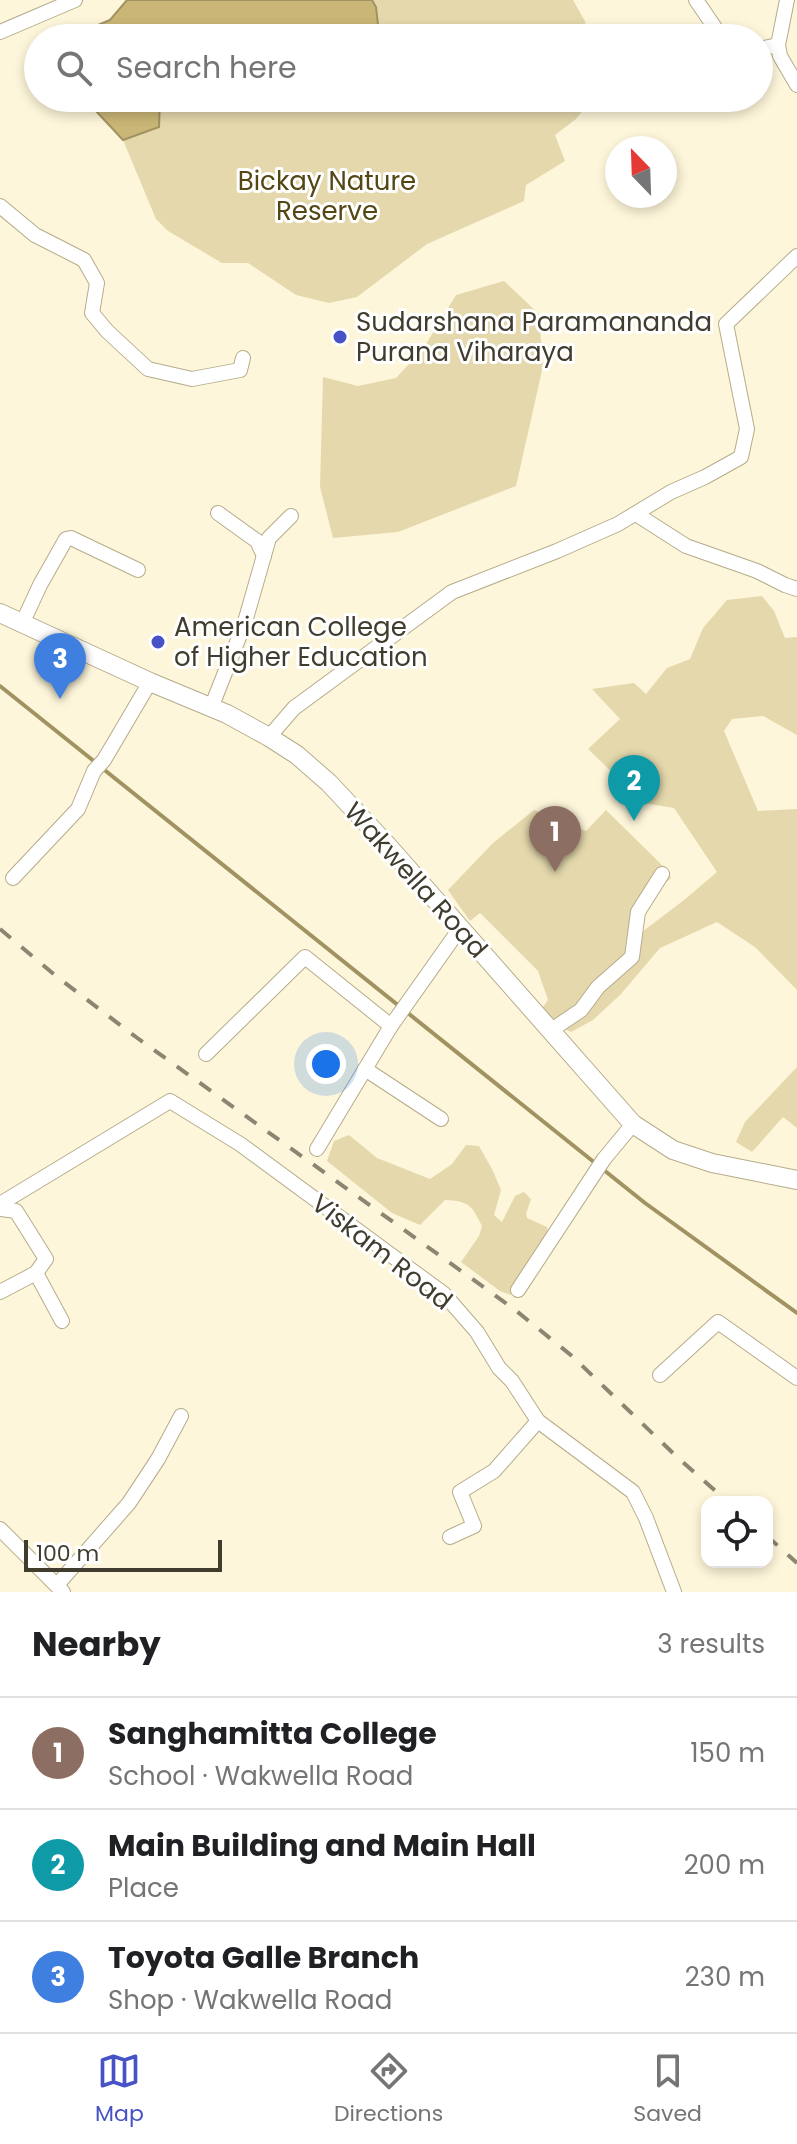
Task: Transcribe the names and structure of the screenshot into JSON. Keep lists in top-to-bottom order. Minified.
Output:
{"streets":{"main road":["Wakwella Road"],"street":["Viskam Road"]},"parks":["Bickay Nature Reserve"],"places":["Sudarshana Paramananda Purana Viharaya","American College of Higher Education"],"scale_bar":"100 m","north":"top left","page":{"search":"Search here","pins":["3","2","1"],"scale":"100 m","heading":["Nearby","3 results"],"list":[{"mark":"1","name":"Sanghamitta College","note":"School · Wakwella Road","value":"150 m"},{"mark":"2","name":"Main Building and Main Hall","note":"Place","value":"200 m"},{"mark":"3","name":"Toyota Galle Branch","note":"Shop · Wakwella Road","value":"230 m"}],"nav":["Map","Directions","Saved"]}}
